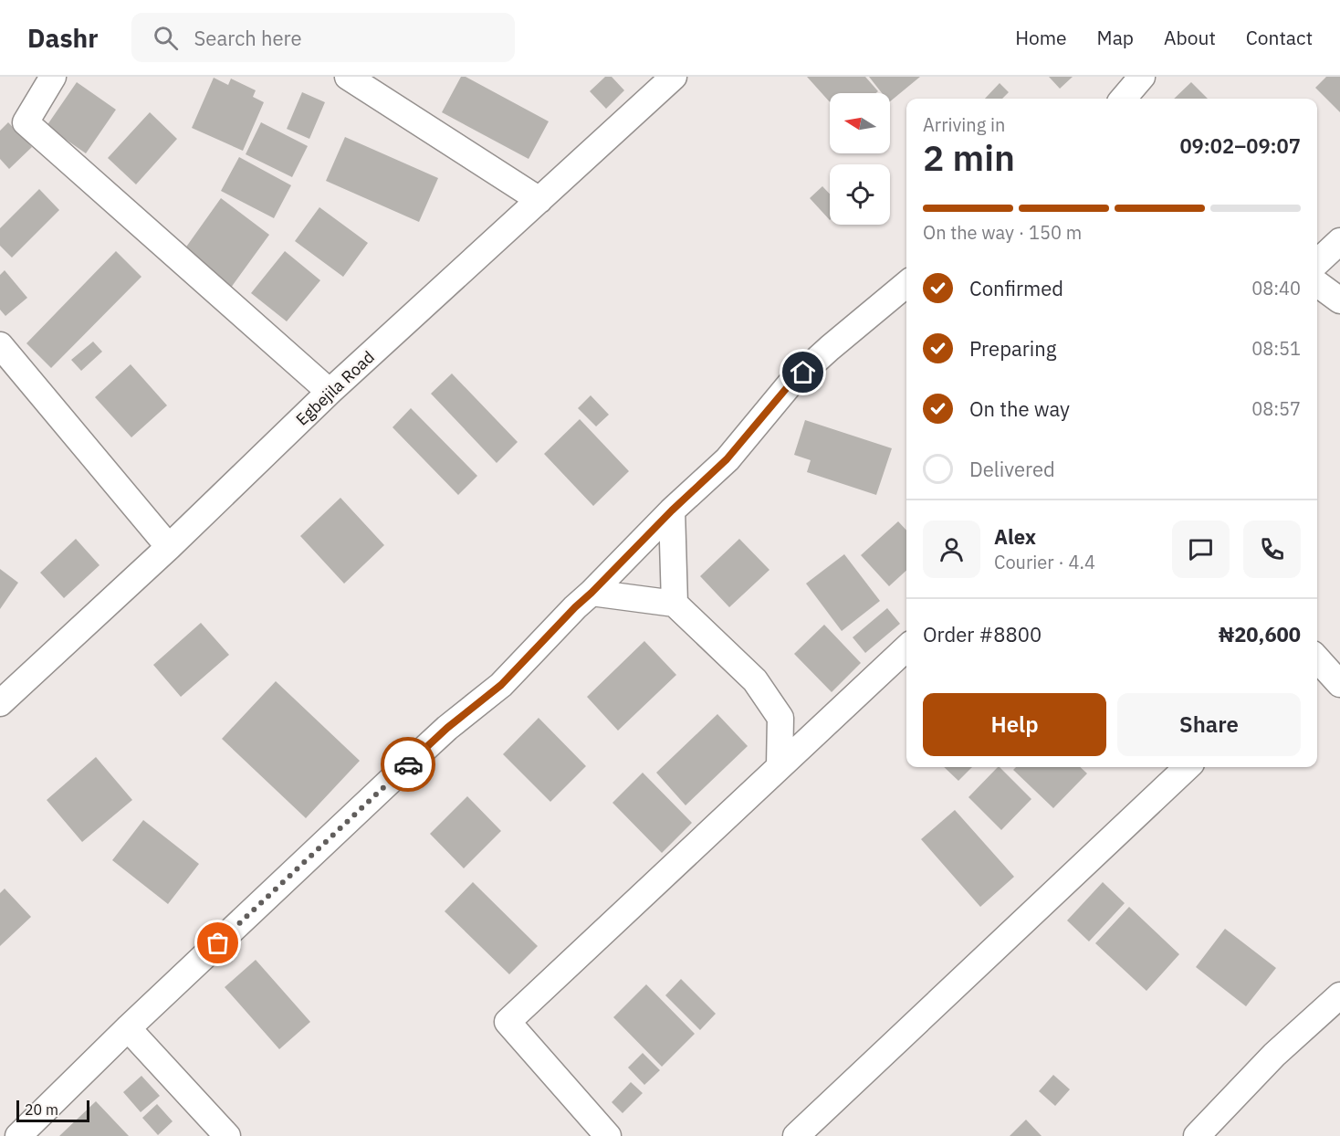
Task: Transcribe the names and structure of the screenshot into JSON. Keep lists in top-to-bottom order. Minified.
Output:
{"streets":{"street":["Egbejila Road"]},"scale_bar":"20 m","north":"left","page":{"header":"Dashr","search":"Search here","nav":["Home","Map","About","Contact"],"heading":["2 min","Arriving in","09:02–09:07"],"panel":["Alex","Courier · 4.4","Order #8800","₦20,600"],"bar":"On the way · 150 m","list":[["Confirmed","08:40"],["Preparing","08:51"],["On the way","08:57"],"Delivered"],"buttons":["Help","Share"],"scale":"20 m"}}
